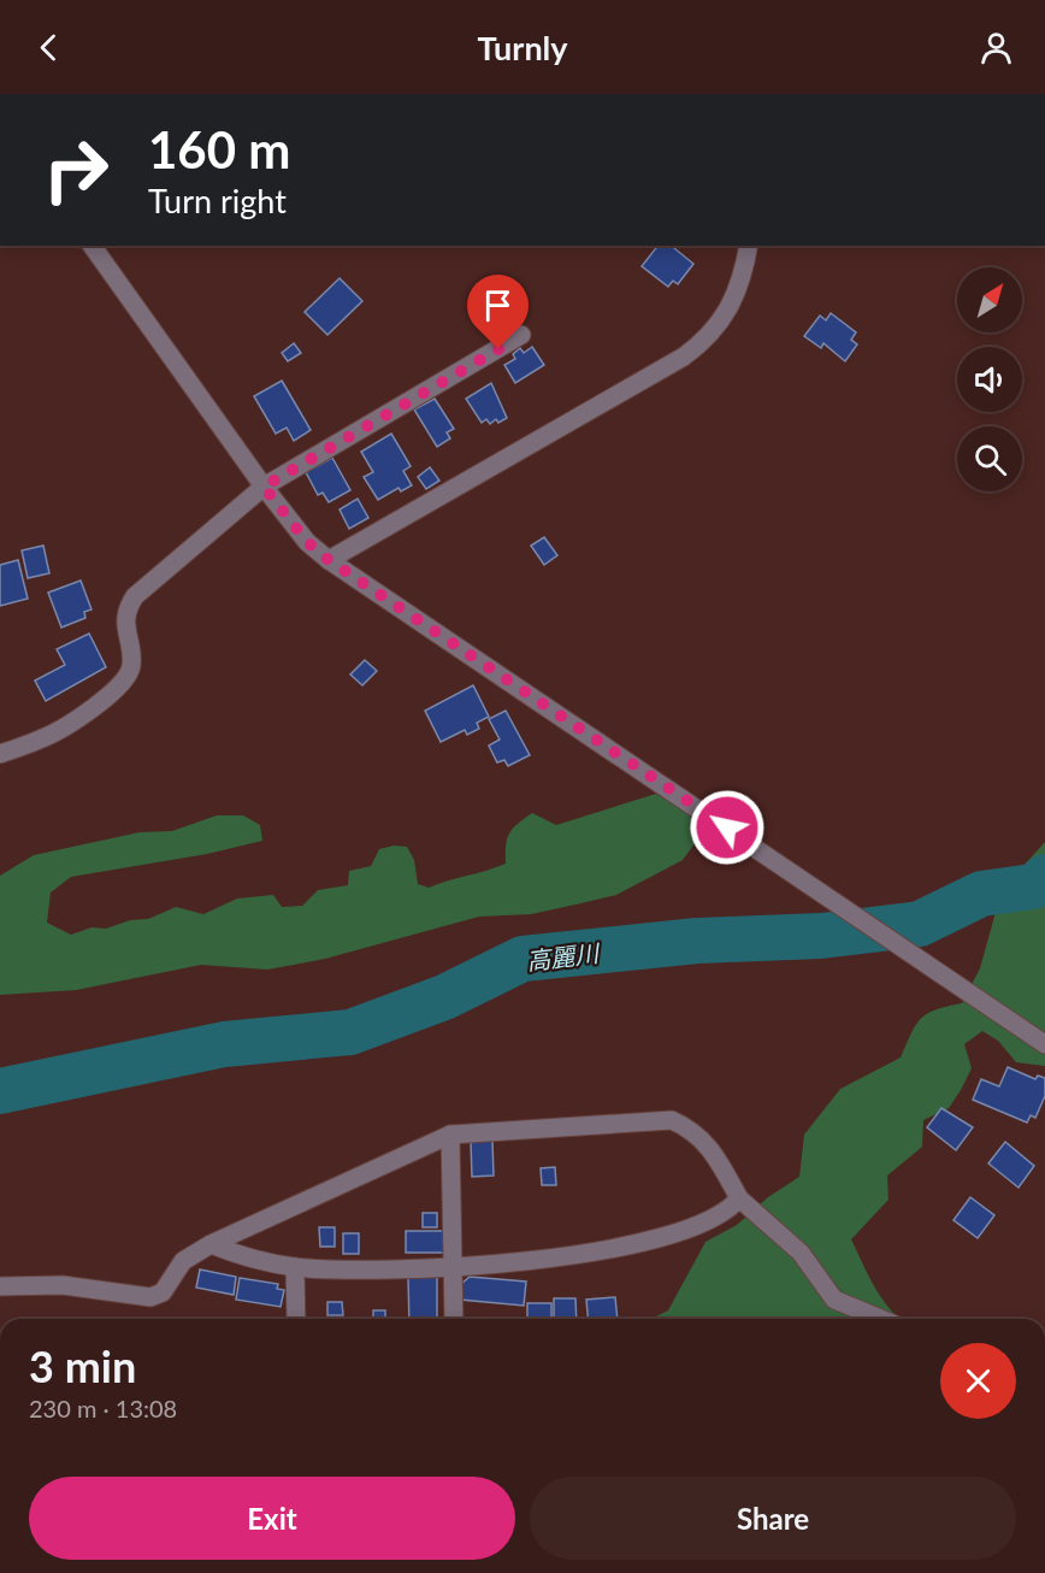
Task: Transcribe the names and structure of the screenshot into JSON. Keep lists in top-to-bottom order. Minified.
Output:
{"water":["高麗川"],"north":"top right","page":{"header":"Turnly","turn":["160 m","Turn right"],"heading":["3 min","230 m · 13:08"],"buttons":["Exit","Share"]}}
